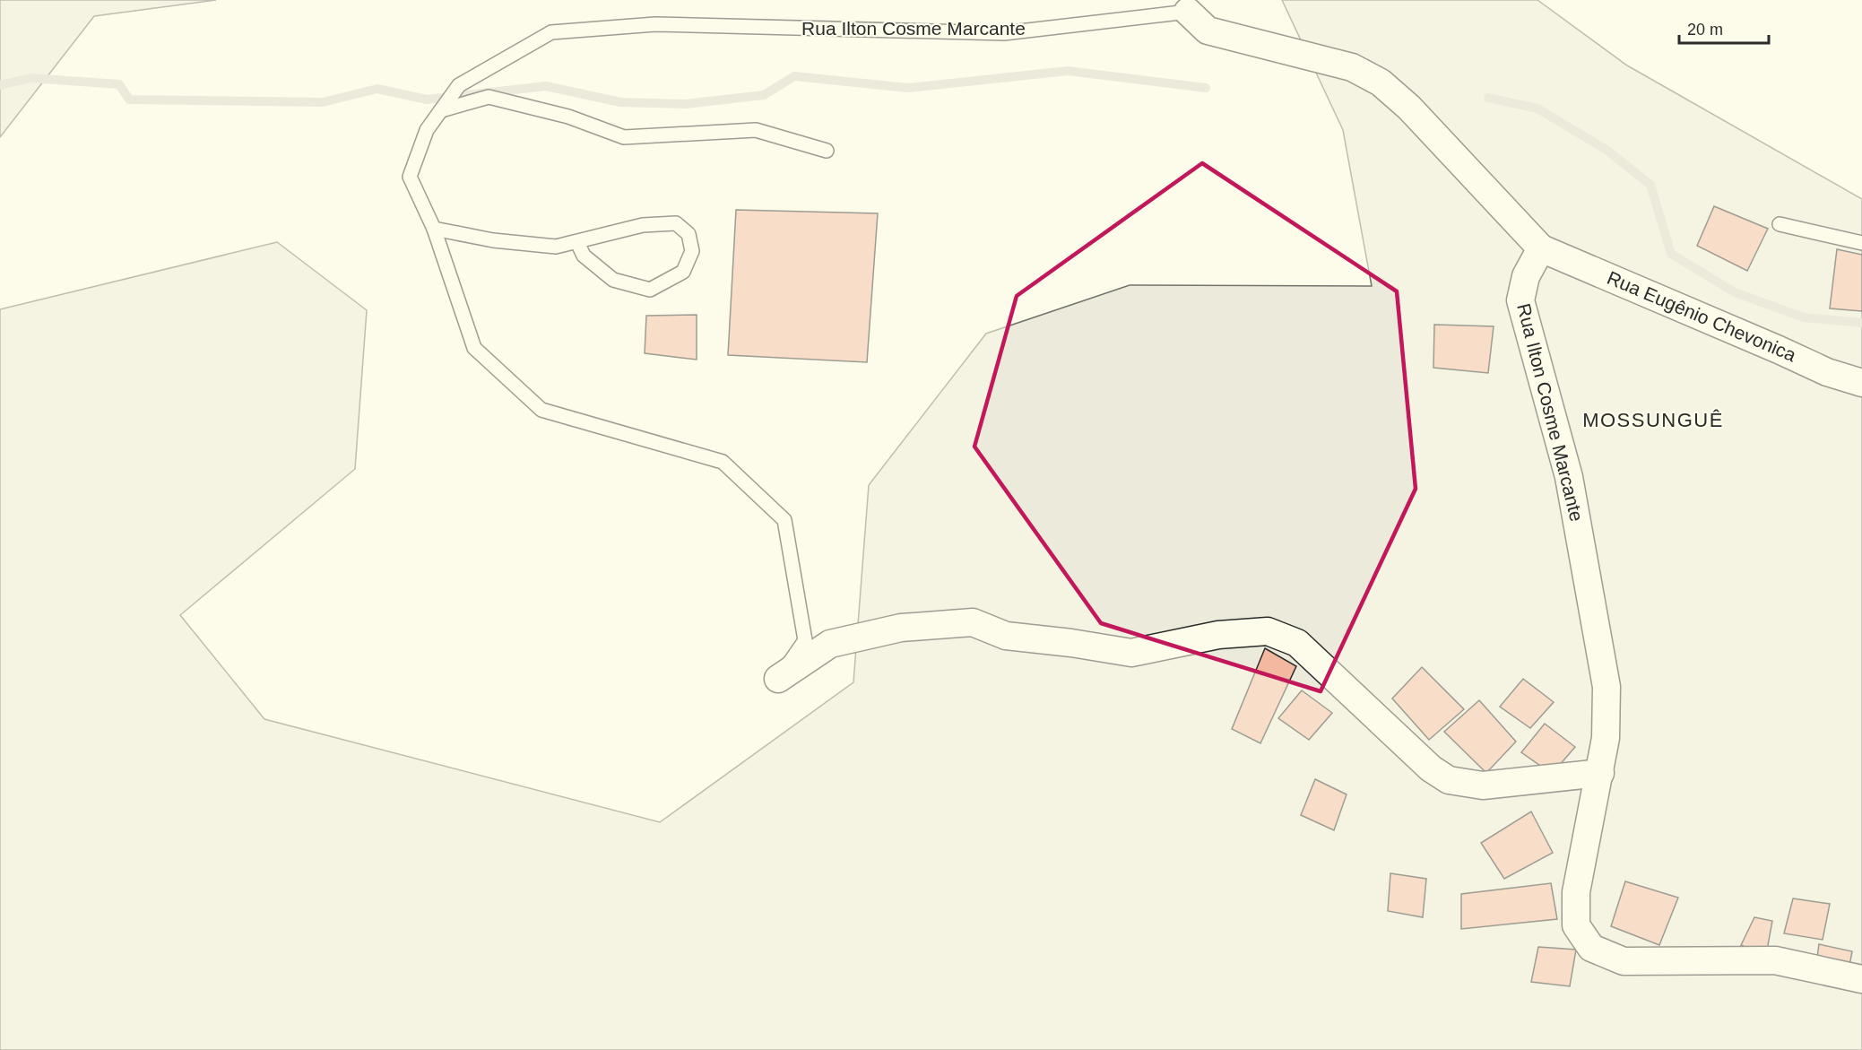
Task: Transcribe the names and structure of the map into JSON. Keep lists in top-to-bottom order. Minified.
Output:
{"streets":{"street":["Rua Ilton Cosme Marcante","Rua Eugênio Chevonica"]},"crossings":[["Rua Ilton Cosme Marcante","Rua Eugênio Chevonica"]],"districts":["MOSSUNGUÊ"],"scale_bar":"20 m"}
